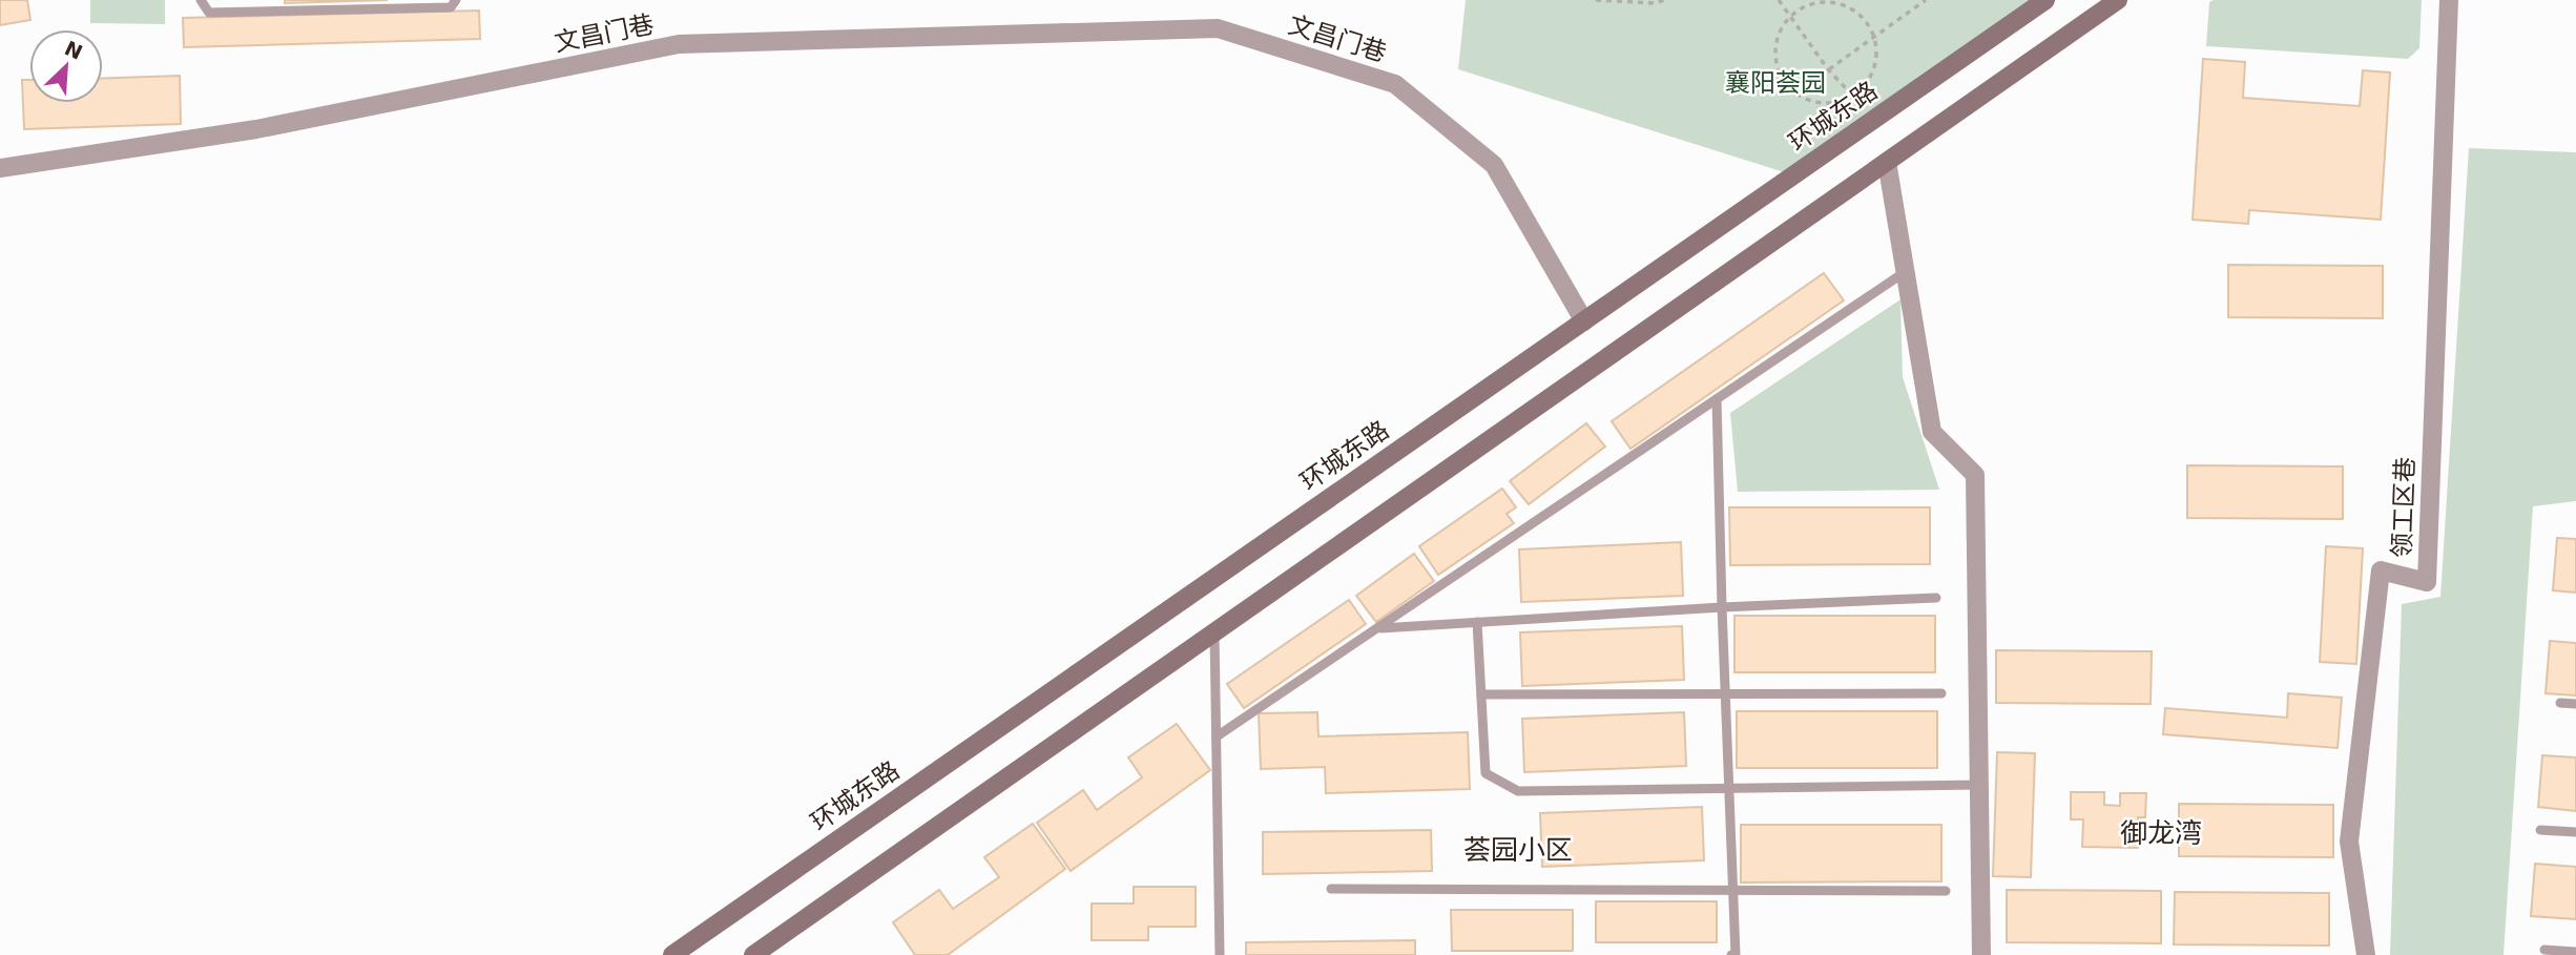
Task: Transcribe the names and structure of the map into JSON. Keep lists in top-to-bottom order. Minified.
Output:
{"streets":{"main road":["环城东路"],"street":["文昌门巷","领工区巷"]},"crossings":[["文昌门巷","环城东路"]],"districts":["御龙湾","荟园小区"],"parks":["襄阳荟园"],"north":"top right"}
